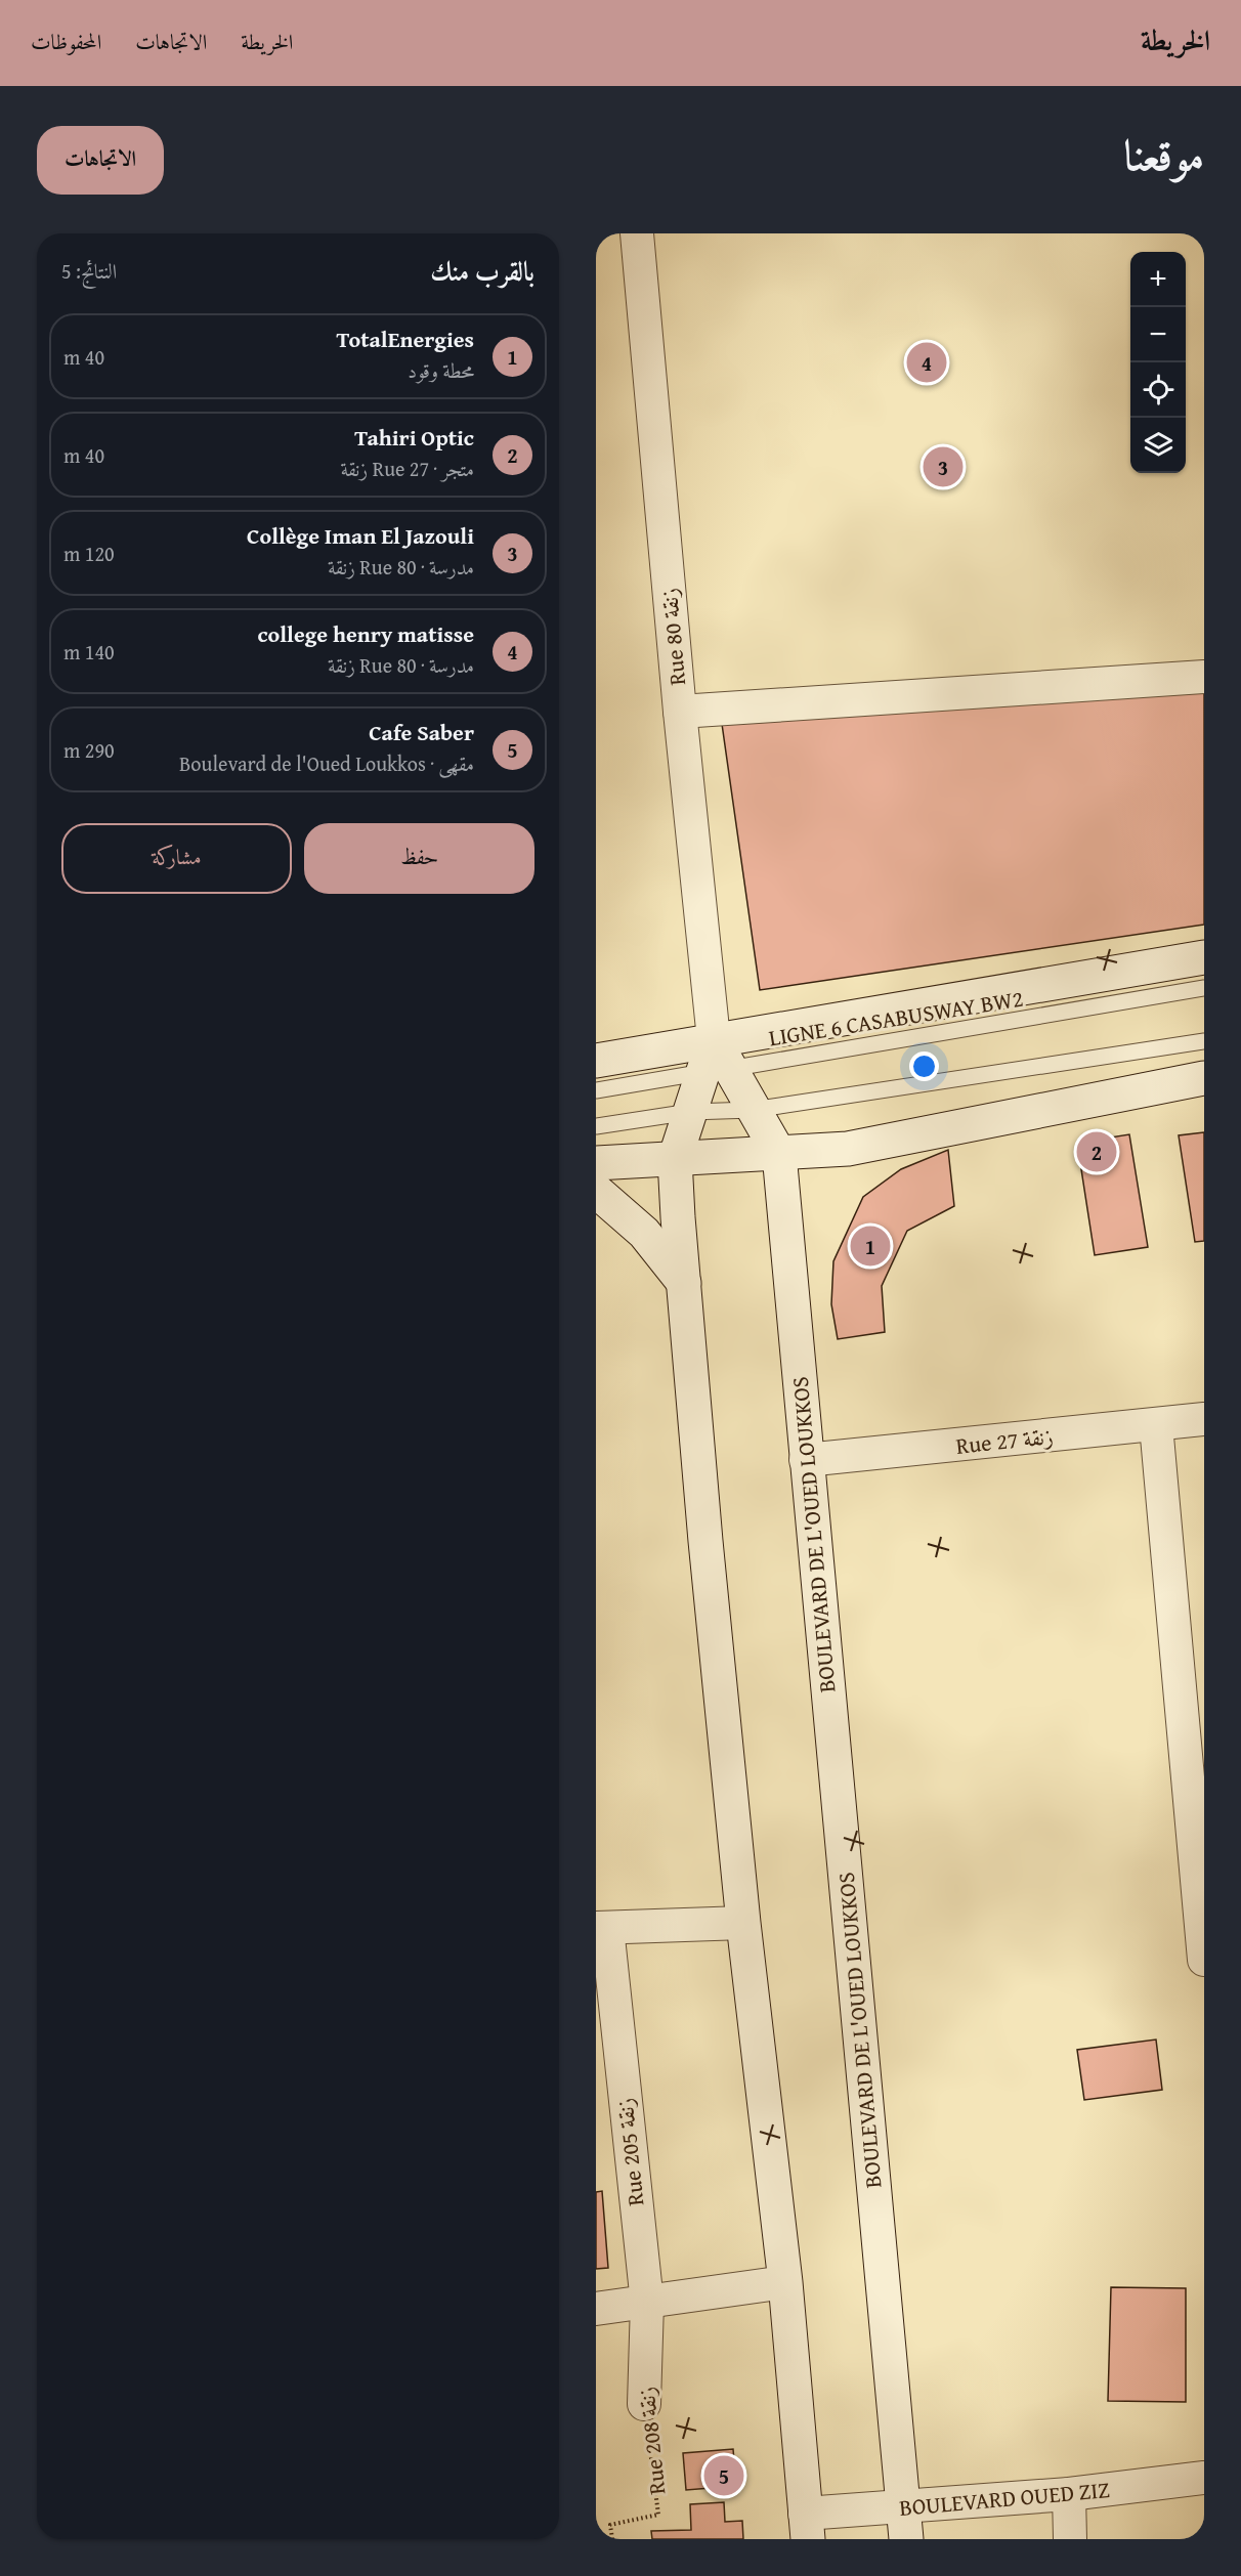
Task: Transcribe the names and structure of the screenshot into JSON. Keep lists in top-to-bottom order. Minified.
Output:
{"streets":{"main road":["BOULEVARD DE L'OUED LOUKKOS"],"street":["Rue 80 زنقة","Rue 27 زنقة","Rue 205 زنقة","Rue 208 زنقة","BOULEVARD OUED ZIZ"],"lane":["LIGNE 6 CASABUSWAY BW2"]},"crossings":[["Rue 27 زنقة","BOULEVARD DE L'OUED LOUKKOS"],["BOULEVARD DE L'OUED LOUKKOS","BOULEVARD OUED ZIZ"],["Rue 205 زنقة","Rue 208 زنقة"]],"page":{"header":"الخريطة","nav":["الخريطة","الاتجاهات","المحفوظات"],"title":"موقعنا","buttons":["الاتجاهات",["حفظ","مشاركة"]],"heading":["بالقرب منك","النتائج: 5"],"map_buttons":["+","−"],"list":[{"mark":"1","name":"TotalEnergies","note":"محطة وقود","value":"40 m"},{"mark":"2","name":"Tahiri Optic","note":"متجر · Rue 27 زنقة","value":"40 m"},{"mark":"3","name":"Collège Iman El Jazouli","note":"مدرسة · Rue 80 زنقة","value":"120 m"},{"mark":"4","name":"college henry matisse","note":"مدرسة · Rue 80 زنقة","value":"140 m"},{"mark":"5","name":"Cafe Saber","note":"مقهى · Boulevard de l'Oued Loukkos","value":"290 m"}],"pins":["4","3","2","1","5"]}}
